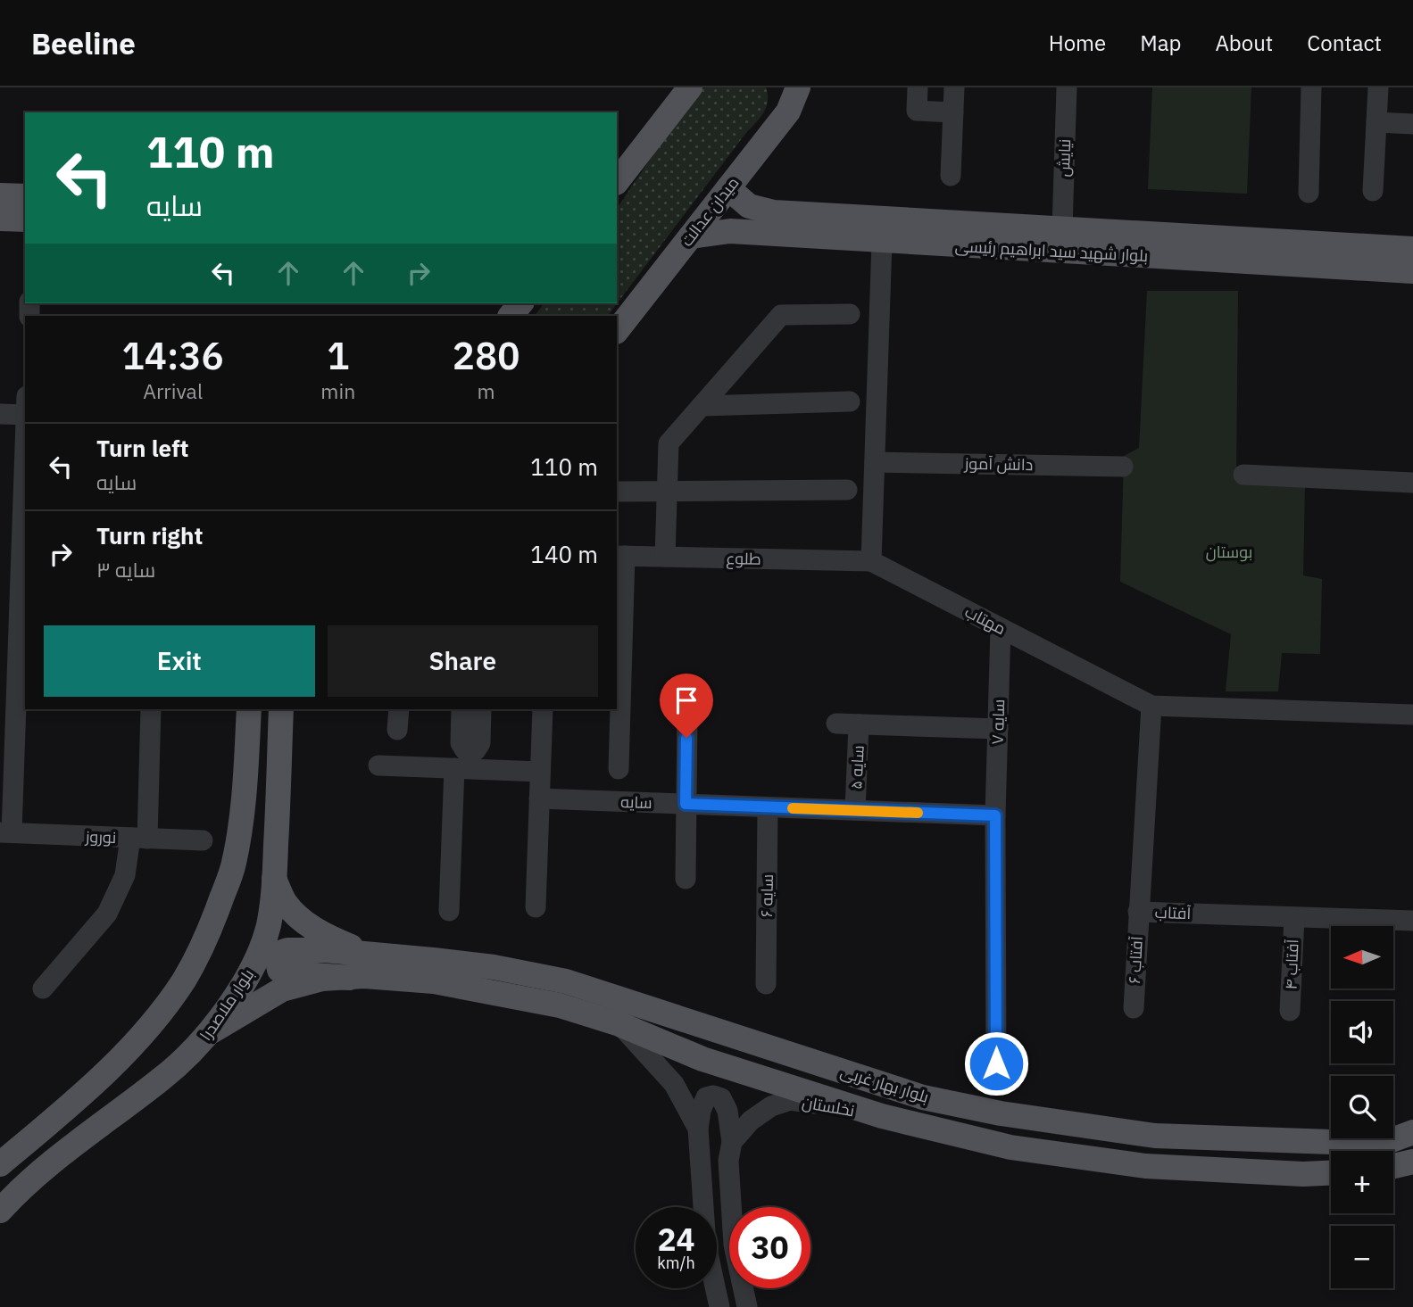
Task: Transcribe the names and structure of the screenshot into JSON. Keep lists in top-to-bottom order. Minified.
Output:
{"streets":{"main road":["میدان عدالت","بلوار شهید سید ابراهیم رئیسی","بلوار ملاصدرا","بلوار بهار غربی"],"street":["نیایش","دانش آموز","طلوع","مهتاب","سایه ۷","سایه ۵","سایه","نوروز","سایه ۶","آفتاب","آفتاب ۶","آفتاب ۴","نخلستان"]},"crossings":[["نیایش","بلوار شهید سید ابراهیم رئیسی"],["میدان عدالت","بلوار شهید سید ابراهیم رئیسی"],["طلوع","مهتاب"],["مهتاب","سایه ۷"],["مهتاب","آفتاب"],["سایه ۷","سایه"],["سایه ۵","سایه"],["سایه","سایه ۶"],["آفتاب","آفتاب ۶"],["آفتاب","آفتاب ۴"],["بلوار بهار غربی","نخلستان"]],"parks":["بوستان"],"north":"left","page":{"header":"Beeline","nav":["Home","Map","About","Contact"],"turn":["110 m","سایه"],"eta":["14:36","Arrival","1","min","280","m"],"list":[{"name":"Turn left","note":"سایه","value":"110 m"},{"name":"Turn right","note":"سایه ۳","value":"140 m"}],"buttons":["Exit","Share"],"map_buttons":["+","−"],"speed":"24 km/h","limit":"30"}}
